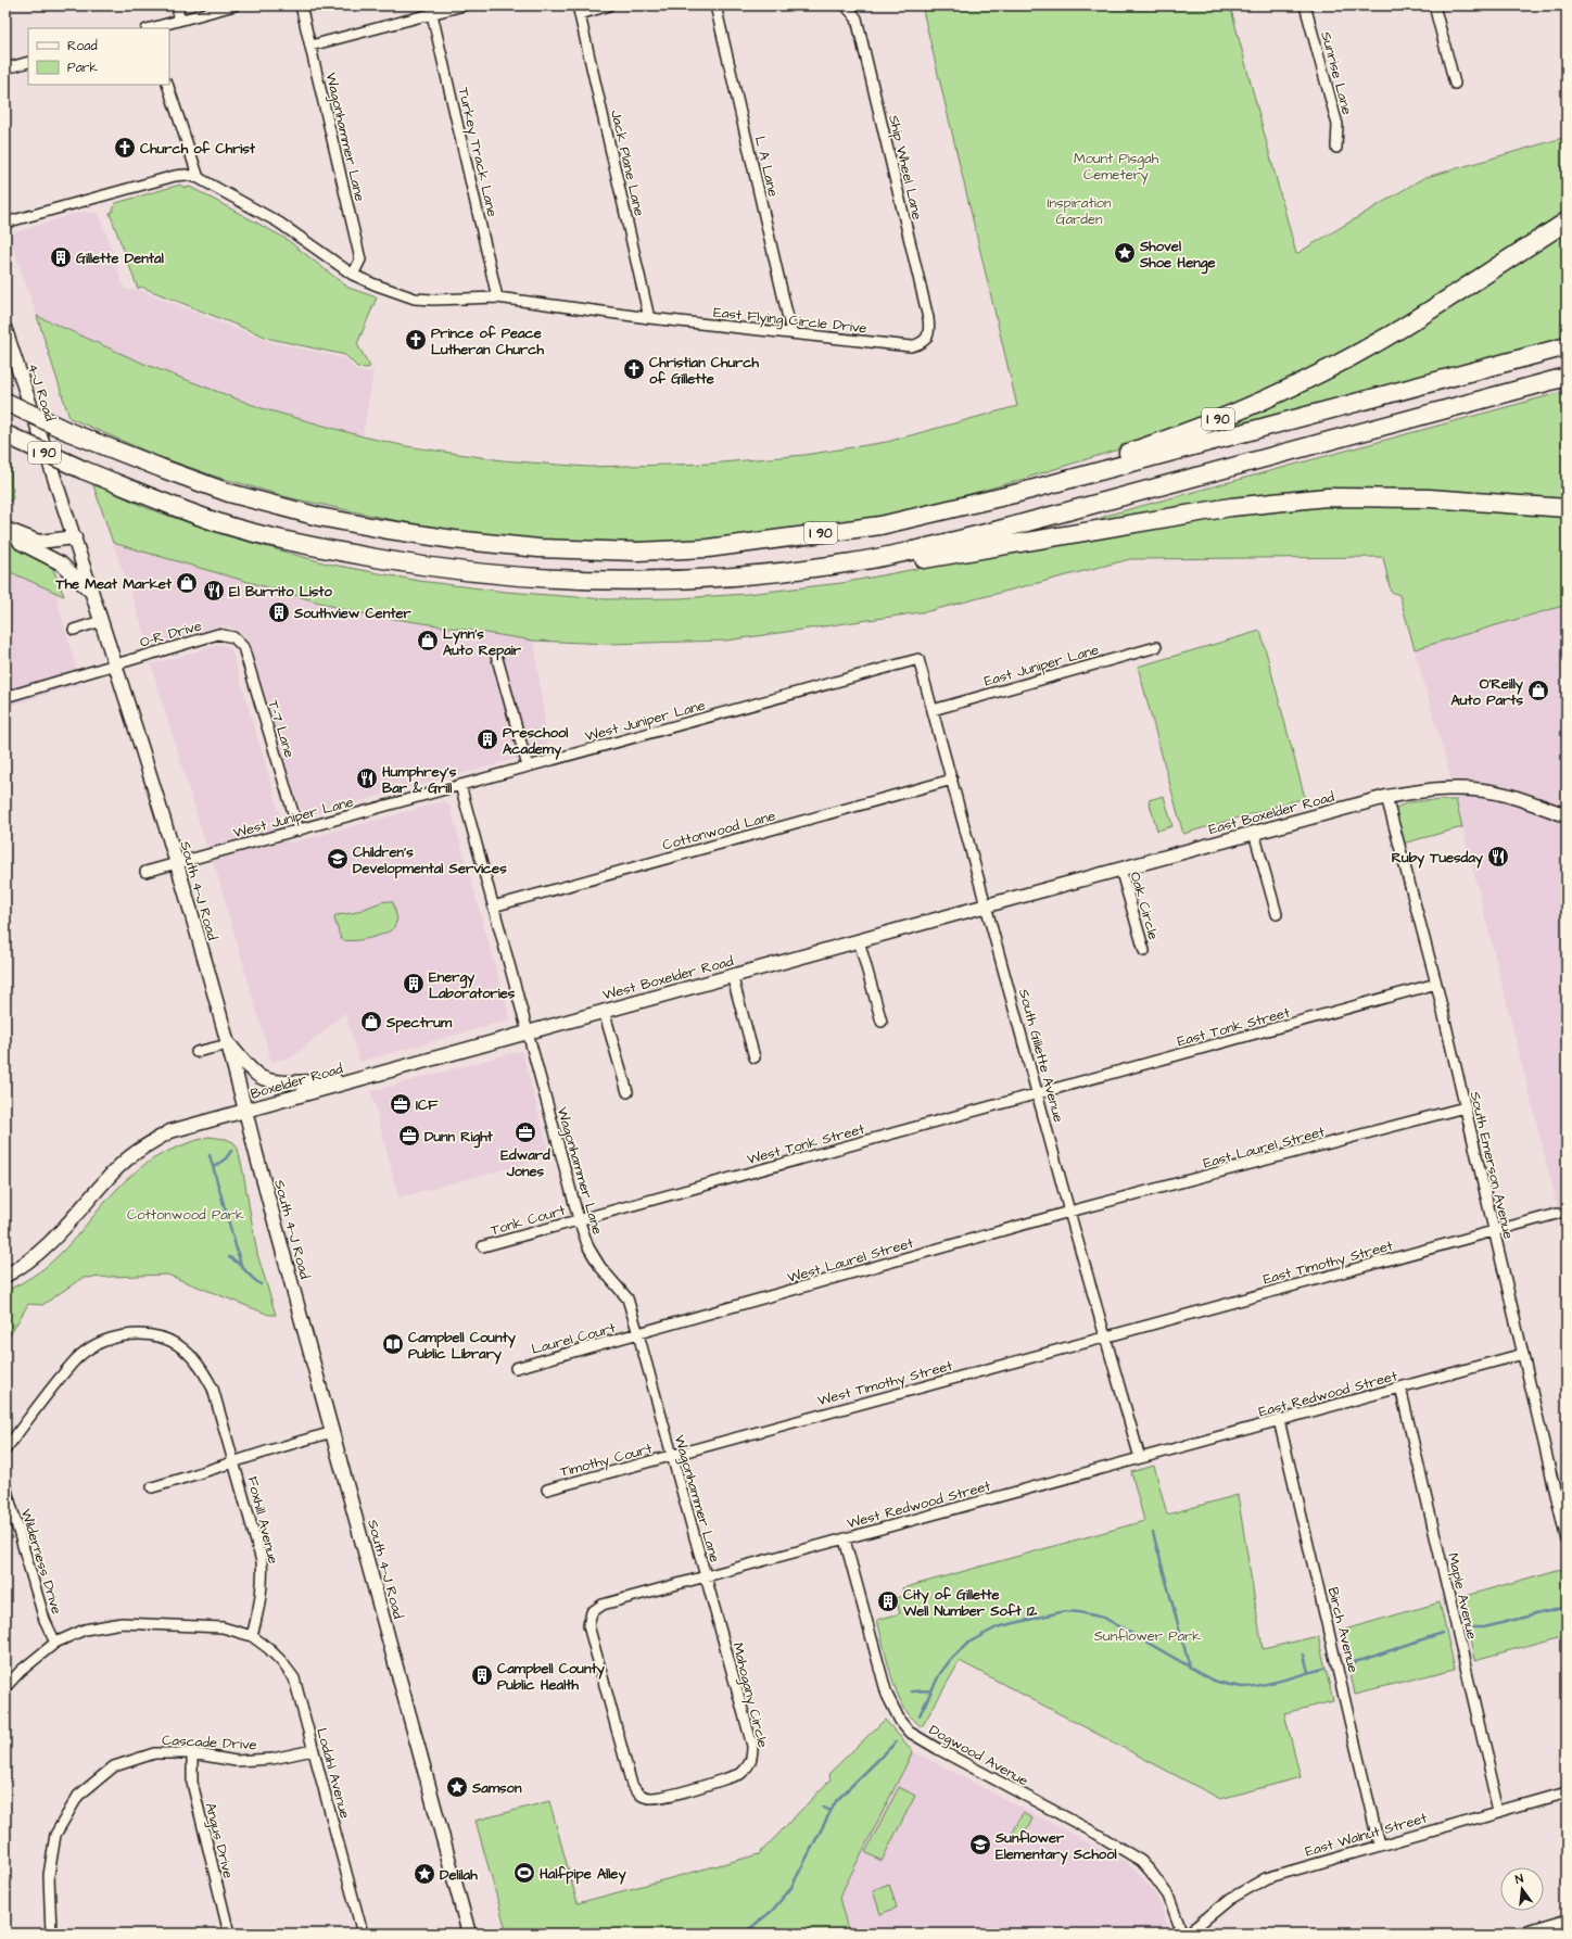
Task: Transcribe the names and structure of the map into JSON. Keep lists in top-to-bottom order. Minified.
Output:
{"streets":{"highway":["I 90"],"main road":["4-J Road","East Boxelder Road","South 4-J Road","West Boxelder Road","Boxelder Road"],"street":["Sunrise Lane","Wagonhammer Lane","Turkey Track Lane","Jack Plane Lane","L A Lane","Ship Wheel Lane","East Flying Circle Drive","O-R Drive","East Juniper Lane","West Juniper Lane","T-7 Lane","Cottonwood Lane","Oak Circle","East Tonk Street","South Gillette Avenue","West Tonk Street","East Laurel Street","South Emerson Avenue","Tonk Court","West Laurel Street","East Timothy Street","Laurel Court","West Timothy Street","East Redwood Street","Timothy Court","West Redwood Street","Foxhill Avenue","Wilderness Drive","Maple Avenue","Birch Avenue","Mahogany Circle","Cascade Drive","Dogwood Avenue","Lodahl Avenue","East Walnut Street","Angus Drive"]},"crossings":[["Wagonhammer Lane","East Flying Circle Drive"],["Wagonhammer Lane","West Juniper Lane"],["Wagonhammer Lane","Cottonwood Lane"],["Wagonhammer Lane","West Boxelder Road"],["Wagonhammer Lane","West Tonk Street"],["Wagonhammer Lane","Tonk Court"],["Wagonhammer Lane","West Laurel Street"],["Wagonhammer Lane","Laurel Court"],["Wagonhammer Lane","West Timothy Street"],["Wagonhammer Lane","Timothy Court"],["Wagonhammer Lane","West Redwood Street"],["Wagonhammer Lane","Mahogany Circle"],["Turkey Track Lane","East Flying Circle Drive"],["Jack Plane Lane","East Flying Circle Drive"],["L A Lane","East Flying Circle Drive"],["Ship Wheel Lane","East Flying Circle Drive"],["4-J Road","South 4-J Road"],["O-R Drive","T-7 Lane"],["O-R Drive","South 4-J Road"],["East Juniper Lane","South Gillette Avenue"],["West Juniper Lane","T-7 Lane"],["West Juniper Lane","South 4-J Road"],["West Juniper Lane","South Gillette Avenue"],["East Boxelder Road","Oak Circle"],["East Boxelder Road","West Boxelder Road"],["East Boxelder Road","South Gillette Avenue"],["East Boxelder Road","South Emerson Avenue"],["Cottonwood Lane","South Gillette Avenue"],["South 4-J Road","Boxelder Road"],["West Boxelder Road","South Gillette Avenue"],["West Boxelder Road","Boxelder Road"],["East Tonk Street","South Gillette Avenue"],["East Tonk Street","West Tonk Street"],["East Tonk Street","South Emerson Avenue"],["South Gillette Avenue","West Tonk Street"],["South Gillette Avenue","East Laurel Street"],["South Gillette Avenue","West Laurel Street"],["South Gillette Avenue","East Timothy Street"],["South Gillette Avenue","West Timothy Street"],["South Gillette Avenue","East Redwood Street"],["South Gillette Avenue","West Redwood Street"],["West Tonk Street","Tonk Court"],["East Laurel Street","South Emerson Avenue"],["East Laurel Street","West Laurel Street"],["South Emerson Avenue","East Timothy Street"],["South Emerson Avenue","East Redwood Street"],["West Laurel Street","Laurel Court"],["East Timothy Street","West Timothy Street"],["West Timothy Street","Timothy Court"],["East Redwood Street","West Redwood Street"],["East Redwood Street","Maple Avenue"],["East Redwood Street","Birch Avenue"],["West Redwood Street","Mahogany Circle"],["West Redwood Street","Dogwood Avenue"],["Foxhill Avenue","Lodahl Avenue"],["Wilderness Drive","Lodahl Avenue"],["Maple Avenue","East Walnut Street"],["Birch Avenue","East Walnut Street"],["Cascade Drive","Lodahl Avenue"],["Cascade Drive","Angus Drive"]],"parks":["Mount Pisgah Cemetery","Inspiration Garden","Cottonwood Park","Sunflower Park"],"places":{"church":["Church of Christ","Prince of Peace Lutheran Church","Christian Church of Gillette"],"place":["Shovel Shoe Henge","Samson","Delilah"],"building":["Gillette Dental","Southview Center","Preschool Academy","Energy Laboratories","City of Gillette Well Number Soft 12","Campbell County Public Health"],"shop":["The Meat Market","Lynn's Auto Repair","O'Reilly Auto Parts","Spectrum"],"restaurant":["El Burrito Listo","Humphrey's Bar & Grill","Ruby Tuesday"],"school or university":["Children's Developmental Services","Sunflower Elementary School"],"office":["ICF","Edward Jones","Dunn Right"],"library":["Campbell County Public Library"],"sports":["Halfpipe Alley"]},"legend":["Road","Park"],"north":"top"}
